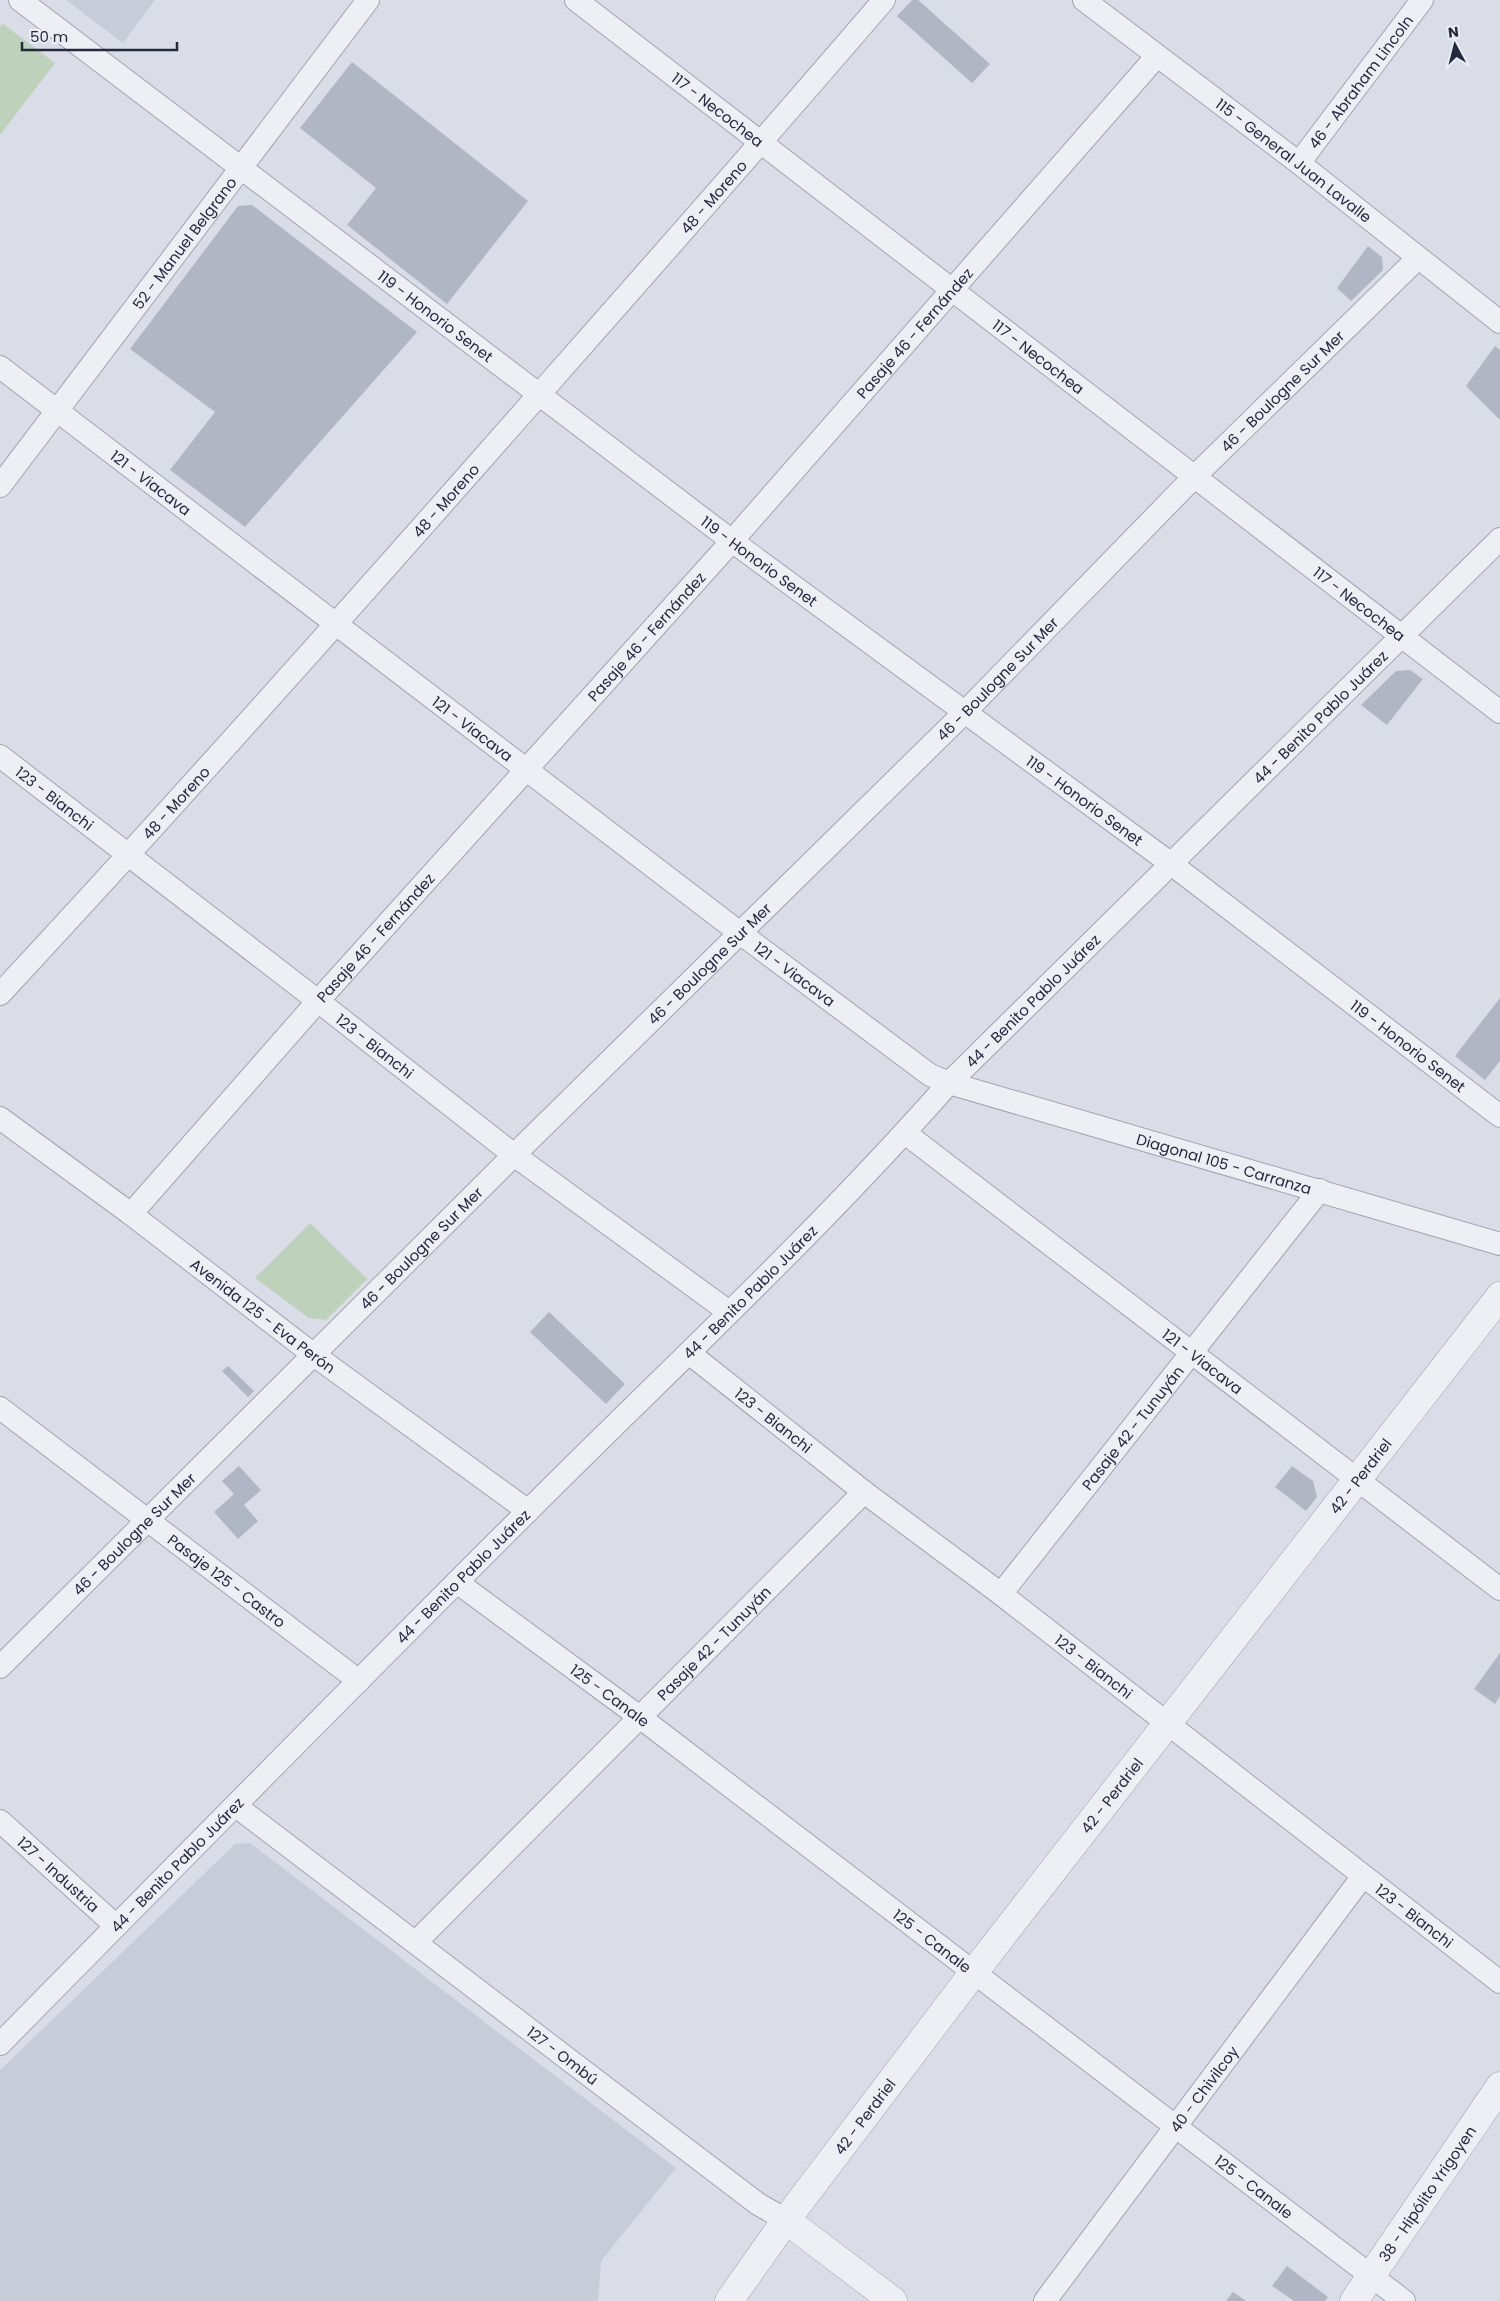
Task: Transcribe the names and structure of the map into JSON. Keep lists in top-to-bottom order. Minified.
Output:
{"streets":{"street":["46 - Abraham Lincoln","117 - Necochea","115 - General Juan Lavalle","48 - Moreno","52 - Manuel Belgrano","119 - Honorio Senet","Pasaje 46 - Fernández","46 - Boulogne Sur Mer","121 - Viacava","44 - Benito Pablo Juárez","123 - Bianchi","Diagonal 105 - Carranza","Avenida 125 - Eva Perón","Pasaje 42 - Tunuyán","42 - Perdriel","Pasaje 125 - Castro","125 - Canale","127 - Industria","127 - Ombú","40 - Chivilcoy","38 - Hipólito Yrigoyen"]},"crossings":[["46 - Abraham Lincoln","115 - General Juan Lavalle"],["117 - Necochea","48 - Moreno"],["117 - Necochea","Pasaje 46 - Fernández"],["117 - Necochea","46 - Boulogne Sur Mer"],["117 - Necochea","44 - Benito Pablo Juárez"],["115 - General Juan Lavalle","Pasaje 46 - Fernández"],["115 - General Juan Lavalle","46 - Boulogne Sur Mer"],["48 - Moreno","119 - Honorio Senet"],["48 - Moreno","121 - Viacava"],["48 - Moreno","123 - Bianchi"],["52 - Manuel Belgrano","119 - Honorio Senet"],["52 - Manuel Belgrano","121 - Viacava"],["119 - Honorio Senet","Pasaje 46 - Fernández"],["119 - Honorio Senet","46 - Boulogne Sur Mer"],["119 - Honorio Senet","44 - Benito Pablo Juárez"],["Pasaje 46 - Fernández","121 - Viacava"],["Pasaje 46 - Fernández","123 - Bianchi"],["Pasaje 46 - Fernández","Avenida 125 - Eva Perón"],["46 - Boulogne Sur Mer","121 - Viacava"],["46 - Boulogne Sur Mer","123 - Bianchi"],["46 - Boulogne Sur Mer","Avenida 125 - Eva Perón"],["46 - Boulogne Sur Mer","Pasaje 125 - Castro"],["121 - Viacava","44 - Benito Pablo Juárez"],["121 - Viacava","Diagonal 105 - Carranza"],["121 - Viacava","Pasaje 42 - Tunuyán"],["121 - Viacava","42 - Perdriel"],["44 - Benito Pablo Juárez","123 - Bianchi"],["44 - Benito Pablo Juárez","Diagonal 105 - Carranza"],["44 - Benito Pablo Juárez","Avenida 125 - Eva Perón"],["44 - Benito Pablo Juárez","Pasaje 125 - Castro"],["44 - Benito Pablo Juárez","125 - Canale"],["44 - Benito Pablo Juárez","127 - Industria"],["44 - Benito Pablo Juárez","127 - Ombú"],["123 - Bianchi","Pasaje 42 - Tunuyán"],["123 - Bianchi","42 - Perdriel"],["123 - Bianchi","40 - Chivilcoy"],["Diagonal 105 - Carranza","Pasaje 42 - Tunuyán"],["Pasaje 42 - Tunuyán","125 - Canale"],["Pasaje 42 - Tunuyán","127 - Ombú"],["42 - Perdriel","125 - Canale"],["42 - Perdriel","127 - Ombú"],["125 - Canale","40 - Chivilcoy"],["125 - Canale","38 - Hipólito Yrigoyen"]],"scale_bar":"50 m","north":"top"}
